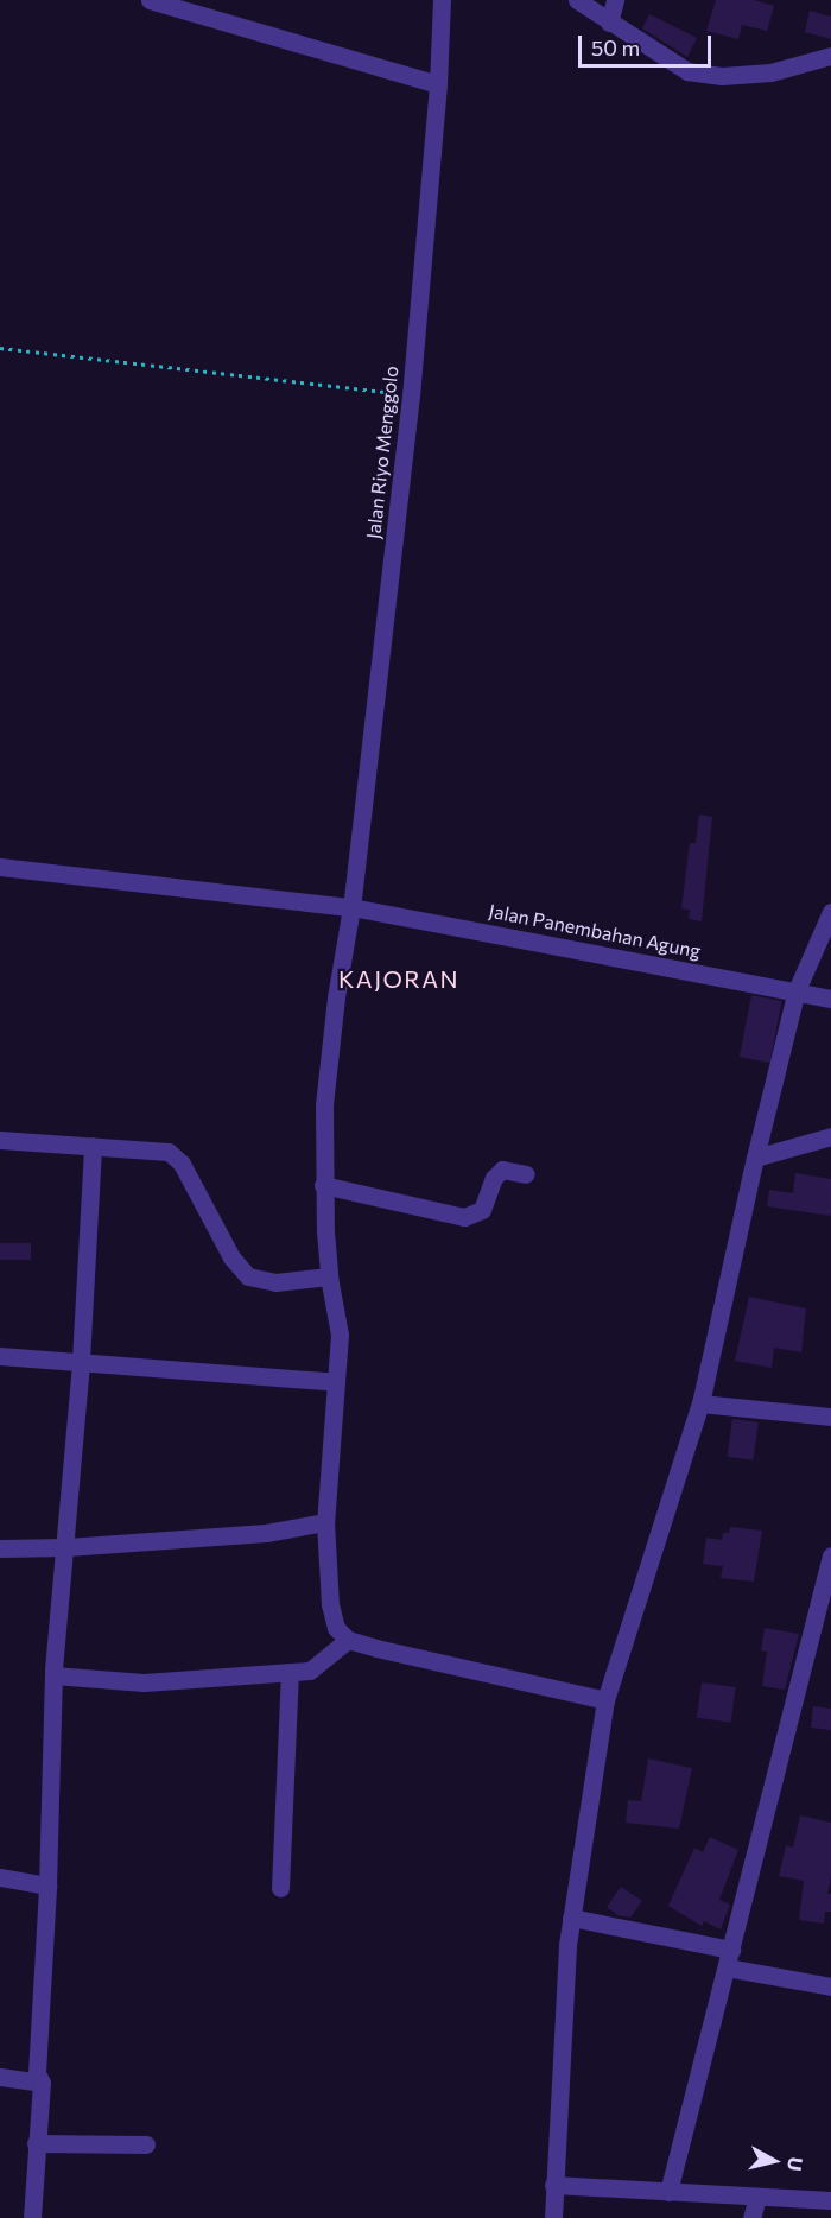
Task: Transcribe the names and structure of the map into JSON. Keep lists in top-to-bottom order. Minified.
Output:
{"streets":{"street":["Jalan Riyo Menggolo","Jalan Panembahan Agung"]},"crossings":[["Jalan Riyo Menggolo","Jalan Panembahan Agung"]],"districts":["KAJORAN"],"scale_bar":"50 m","north":"right"}
